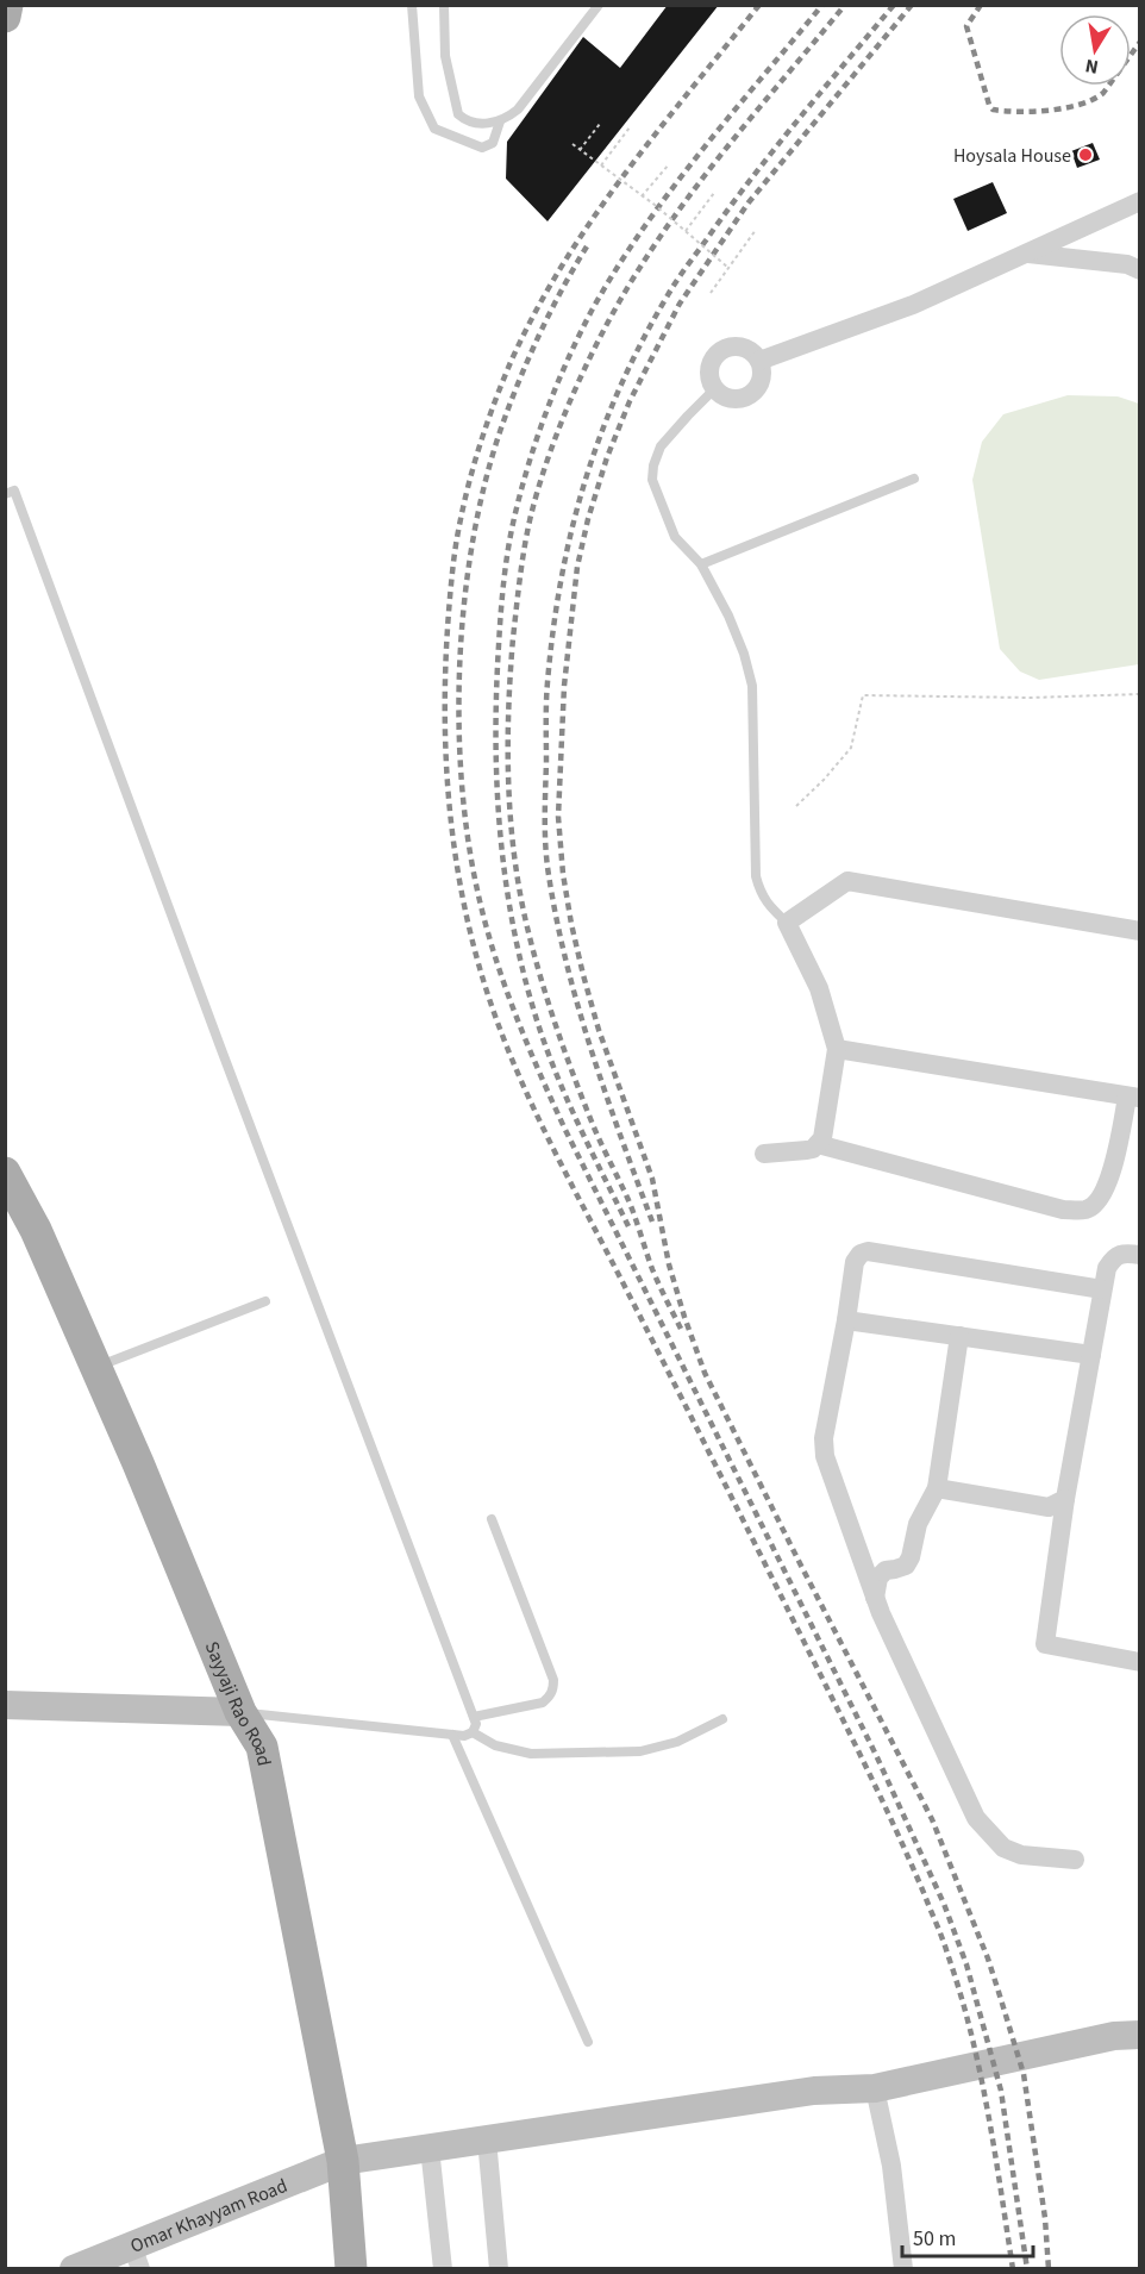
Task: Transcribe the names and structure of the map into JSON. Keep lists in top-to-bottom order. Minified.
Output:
{"streets":{"main road":["Sayyaji Rao Road"],"street":["Omar Khayyam Road"]},"crossings":[["Sayyaji Rao Road","Omar Khayyam Road"]],"places":["Hoysala House"],"scale_bar":"50 m","north":"bottom"}
